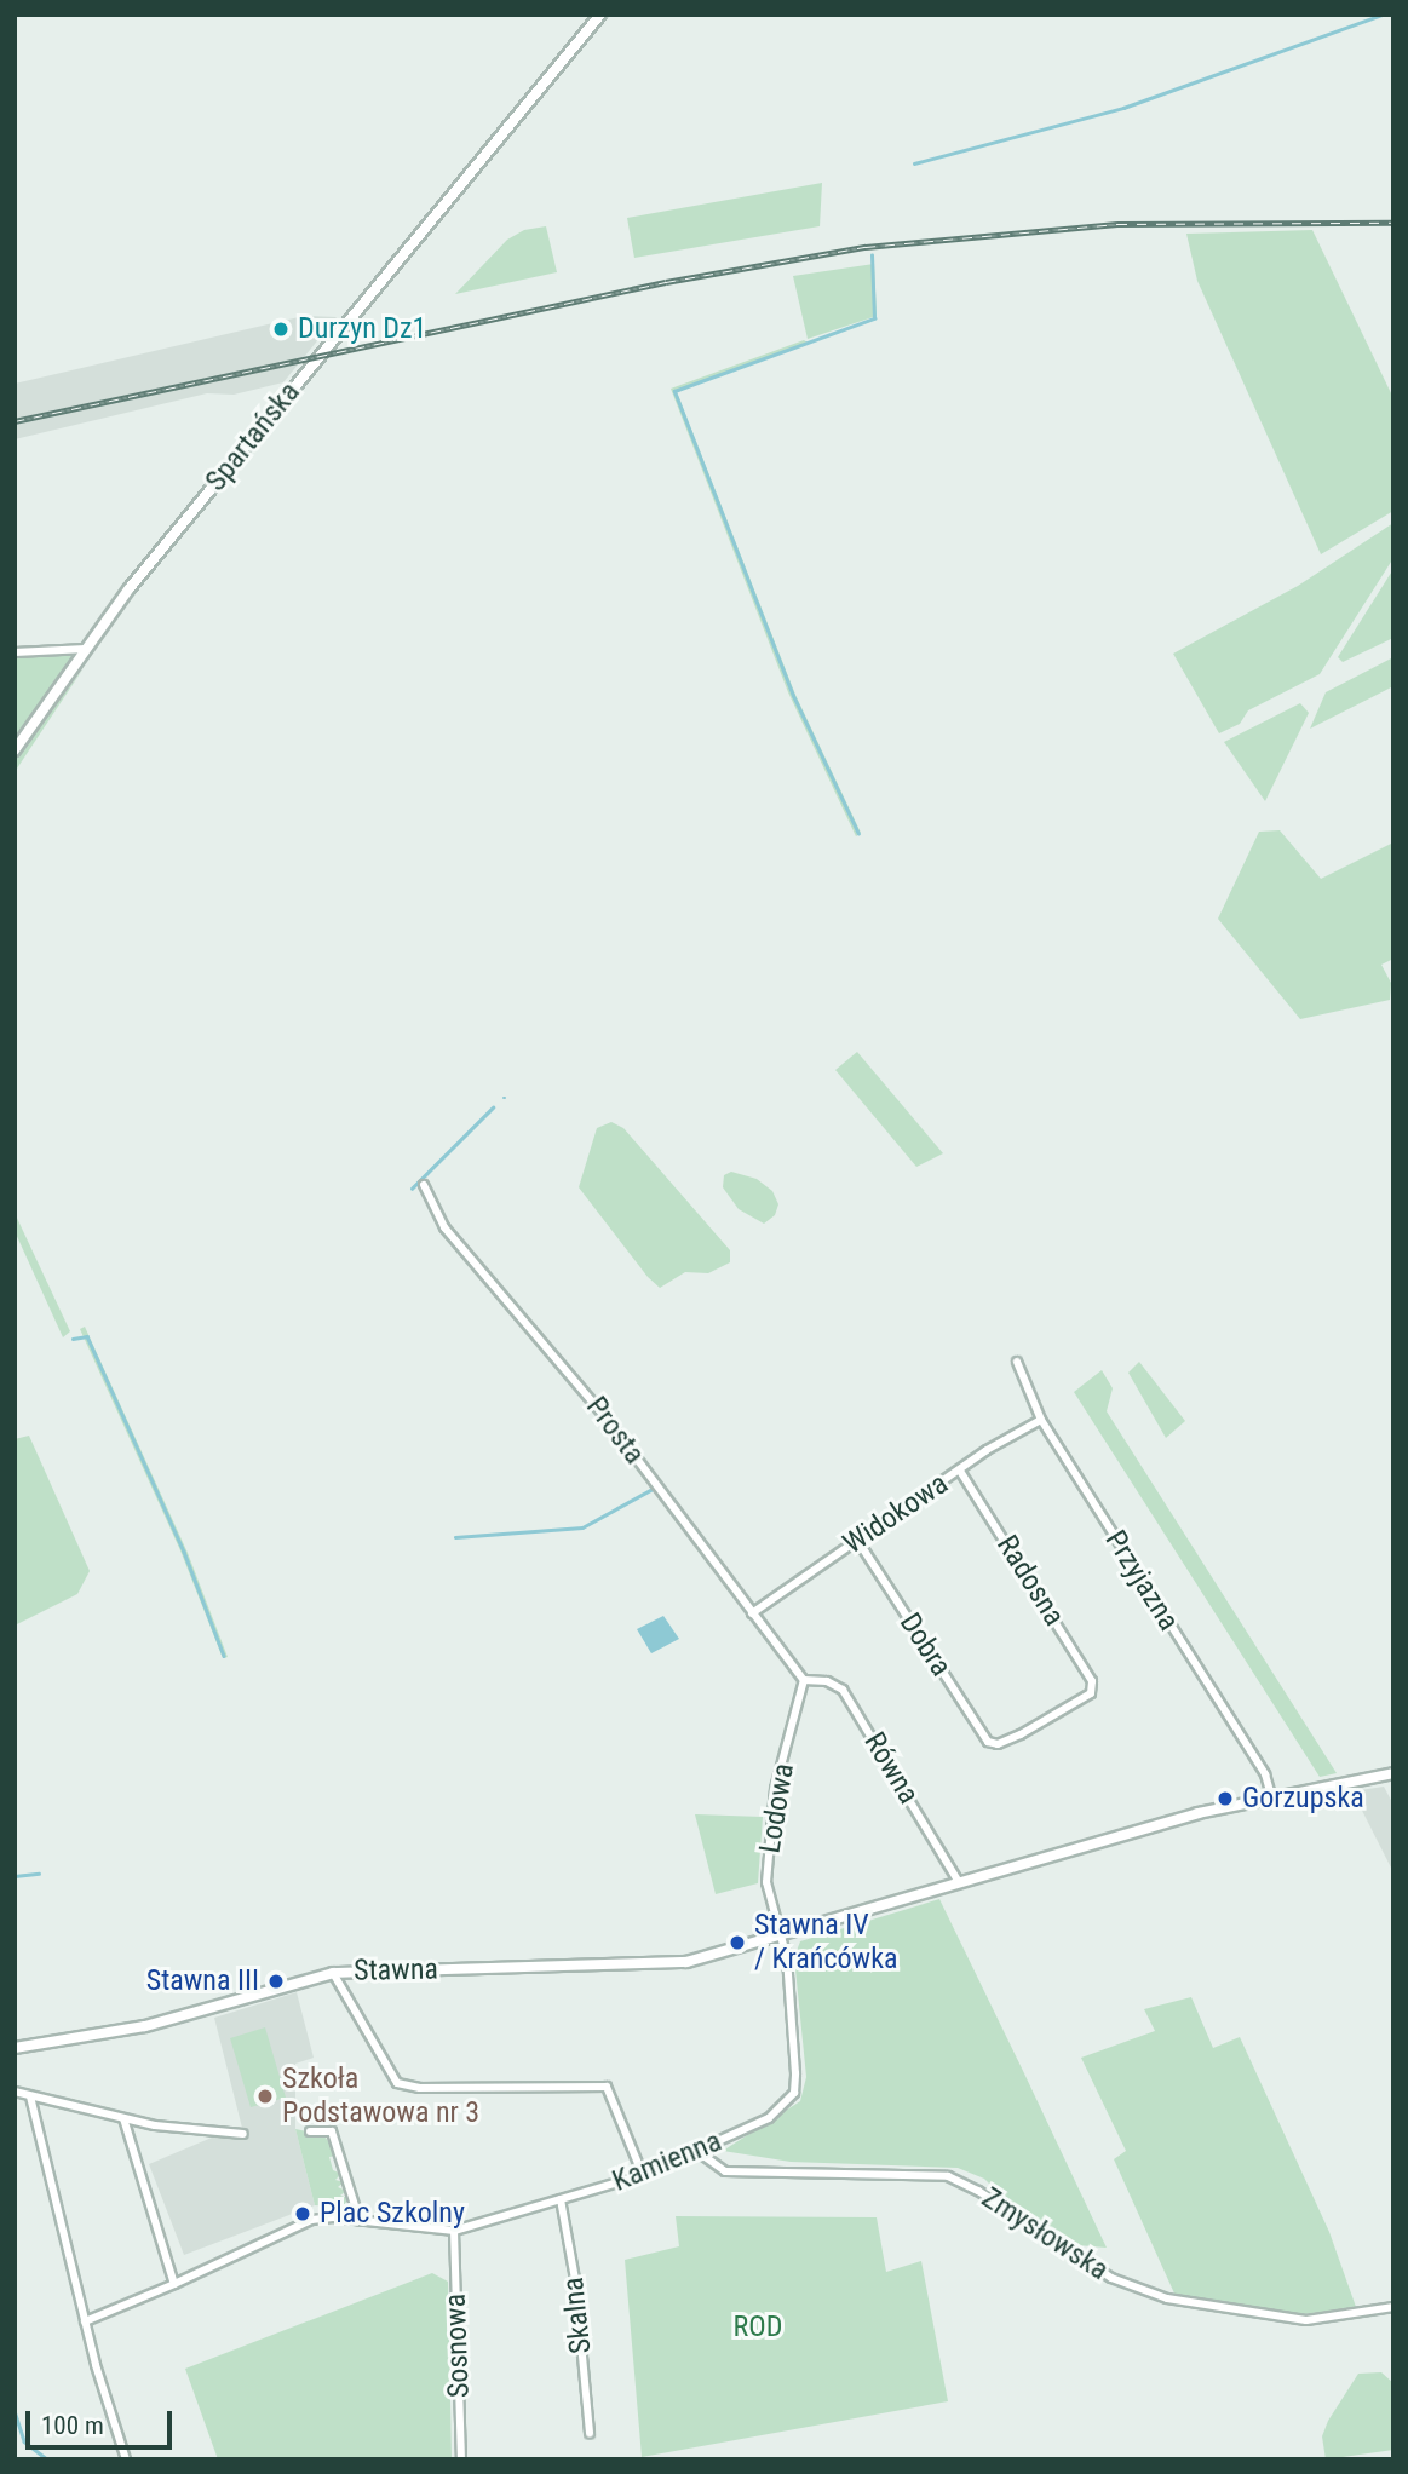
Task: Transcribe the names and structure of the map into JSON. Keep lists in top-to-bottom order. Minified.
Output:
{"streets":{"street":["Spartańska","Prosta","Widokowa","Radosna","Przyjazna","Dobra","Równa","Lodowa","Stawna","Kamienna","Zmysłowska","Skalna","Sosnowa"]},"crossings":[["Prosta","Widokowa"],["Prosta","Równa"],["Prosta","Lodowa"],["Widokowa","Radosna"],["Widokowa","Przyjazna"],["Widokowa","Dobra"],["Radosna","Dobra"],["Równa","Lodowa"],["Lodowa","Stawna"],["Lodowa","Kamienna"],["Stawna","Kamienna"],["Kamienna","Zmysłowska"],["Kamienna","Skalna"],["Kamienna","Sosnowa"]],"parks":["ROD"],"places":["Durzyn Dz1","Gorzupska","Stawna IV / Krańcówka","Stawna III","Szkoła Podstawowa nr 3","Plac Szkolny"],"scale_bar":"100 m"}
